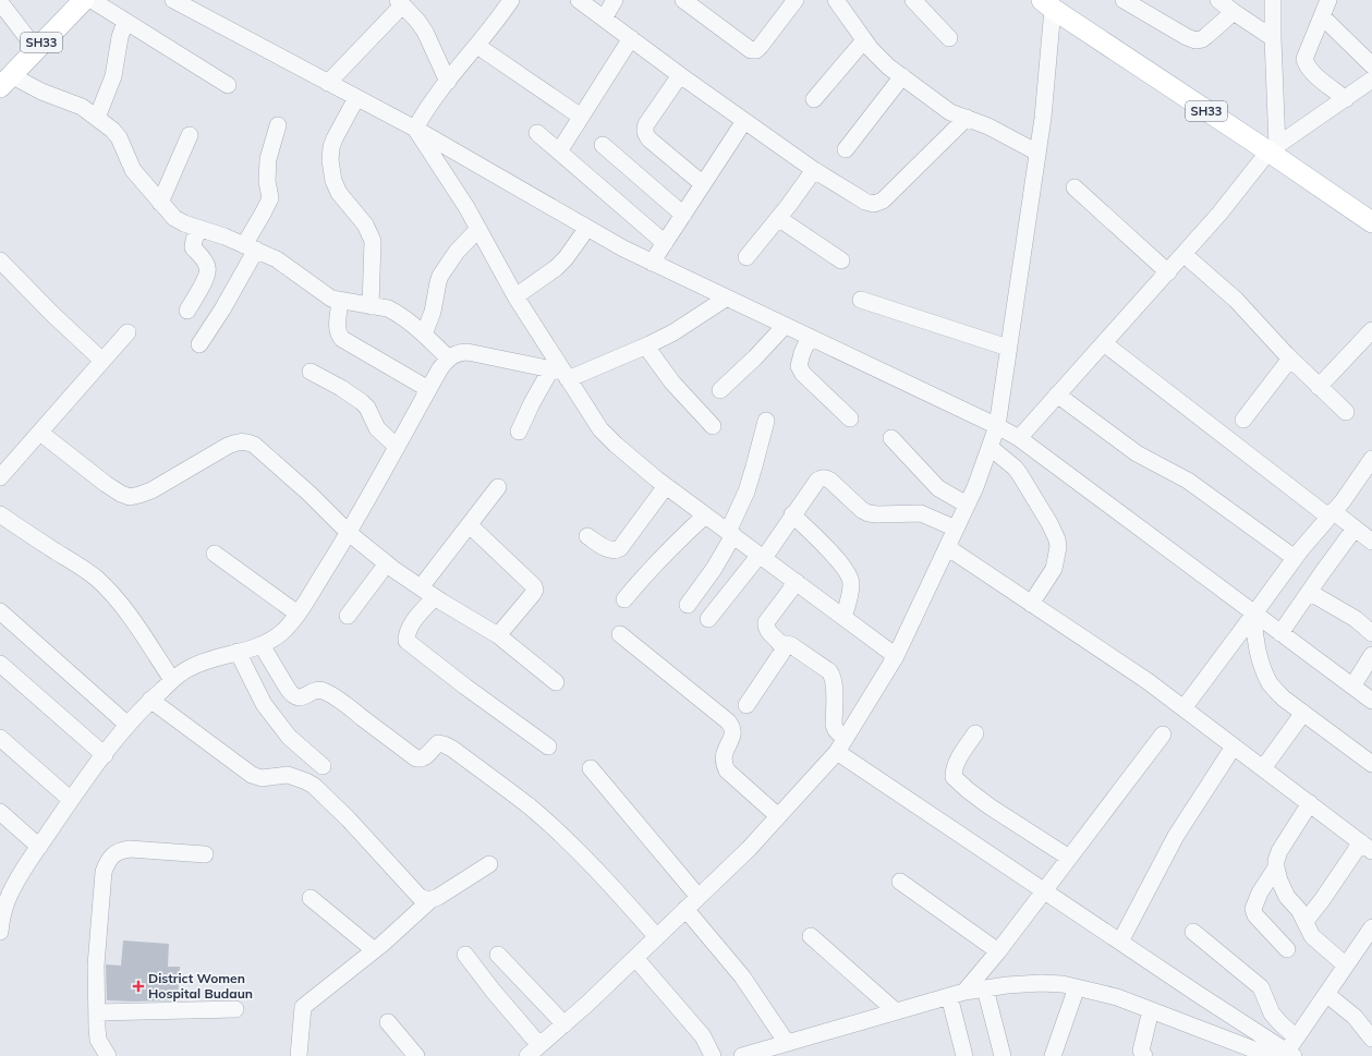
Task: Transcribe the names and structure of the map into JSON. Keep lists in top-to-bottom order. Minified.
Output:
{"streets":{"main road":["SH33"]},"places":{"health":["District Women Hospital Budaun"]}}
